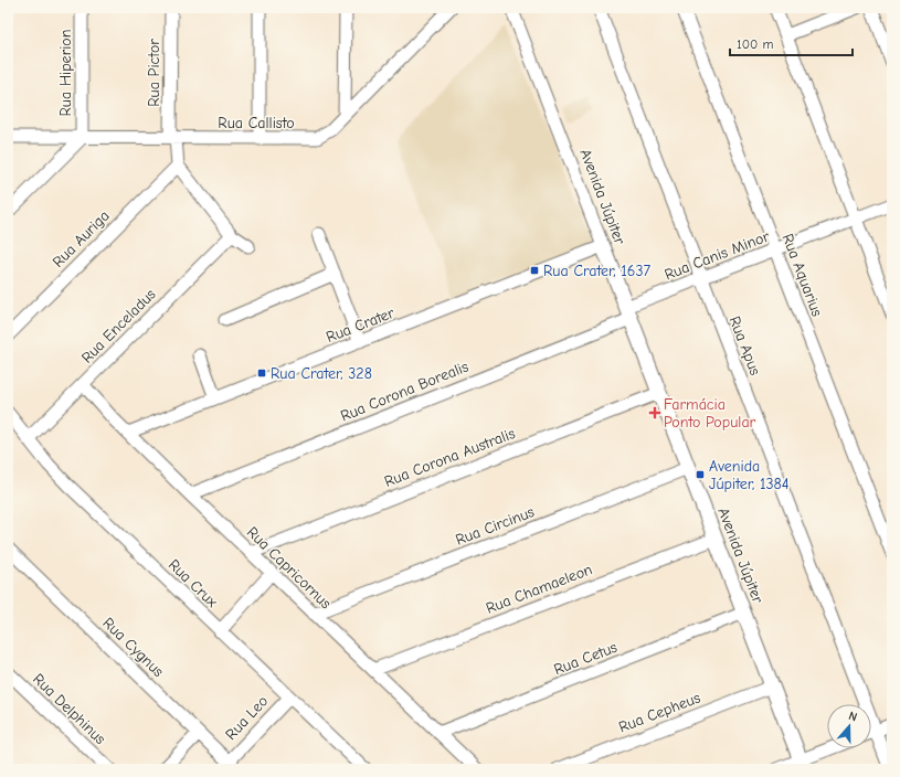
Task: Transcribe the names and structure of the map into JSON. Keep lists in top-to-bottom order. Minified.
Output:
{"streets":{"main road":["Avenida Júpiter"],"street":["Rua Hiperion","Rua Pictor","Rua Callisto","Rua Auriga","Rua Canis Minor","Rua Aquarius","Rua Crater","Rua Enceladus","Rua Apus","Rua Corona Borealis","Rua Corona Australis","Rua Circinus","Rua Capricornus","Rua Crux","Rua Chamaeleon","Rua Cygnus","Rua Cetus","Rua Delphinus","Rua Cepheus","Rua Leo"]},"crossings":[["Rua Hiperion","Rua Callisto"],["Rua Pictor","Rua Callisto"],["Rua Pictor","Rua Auriga"],["Avenida Júpiter","Rua Canis Minor"],["Avenida Júpiter","Rua Crater"],["Avenida Júpiter","Rua Corona Borealis"],["Avenida Júpiter","Rua Corona Australis"],["Avenida Júpiter","Rua Circinus"],["Avenida Júpiter","Rua Chamaeleon"],["Avenida Júpiter","Rua Cetus"],["Avenida Júpiter","Rua Cepheus"],["Rua Canis Minor","Rua Aquarius"],["Rua Canis Minor","Rua Apus"],["Rua Canis Minor","Rua Corona Borealis"],["Rua Crater","Rua Capricornus"],["Rua Enceladus","Rua Capricornus"],["Rua Enceladus","Rua Crux"],["Rua Corona Borealis","Rua Capricornus"],["Rua Corona Australis","Rua Capricornus"],["Rua Circinus","Rua Capricornus"],["Rua Capricornus","Rua Chamaeleon"],["Rua Capricornus","Rua Cetus"],["Rua Crux","Rua Leo"],["Rua Cygnus","Rua Leo"]],"places":{"transit":["Rua Crater, 1637","Rua Crater, 328","Avenida Júpiter, 1384"],"health":["Farmácia Ponto Popular"]},"scale_bar":"100 m","north":"top"}
